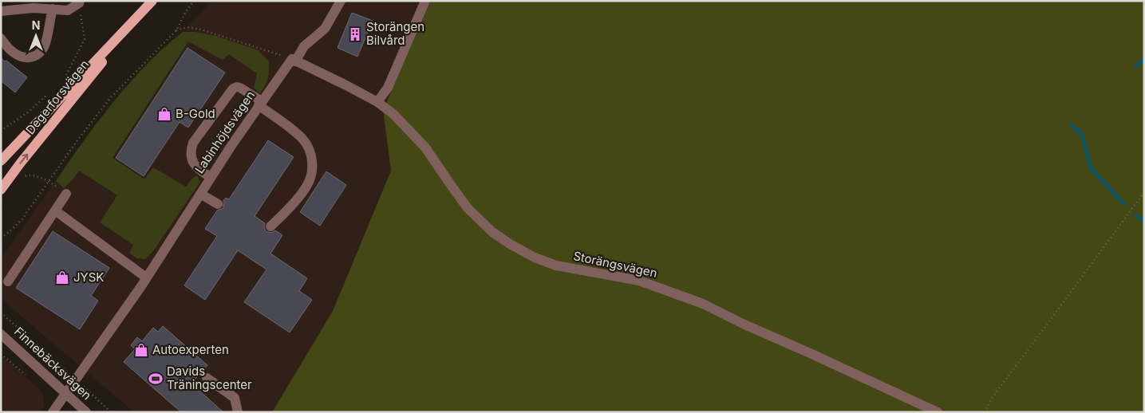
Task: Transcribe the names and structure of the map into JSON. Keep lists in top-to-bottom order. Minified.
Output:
{"streets":{"main road":["Degerforsvägen"],"street":["Labinhöjdsvägen","Storängsvägen","Finnebäcksvägen"]},"crossings":[["Labinhöjdsvägen","Finnebäcksvägen"]],"places":{"building":["Storängen Bilvård"],"shop":["B-Gold","JYSK","Autoexperten"],"sports":["Davids Träningscenter"]},"north":"top"}
